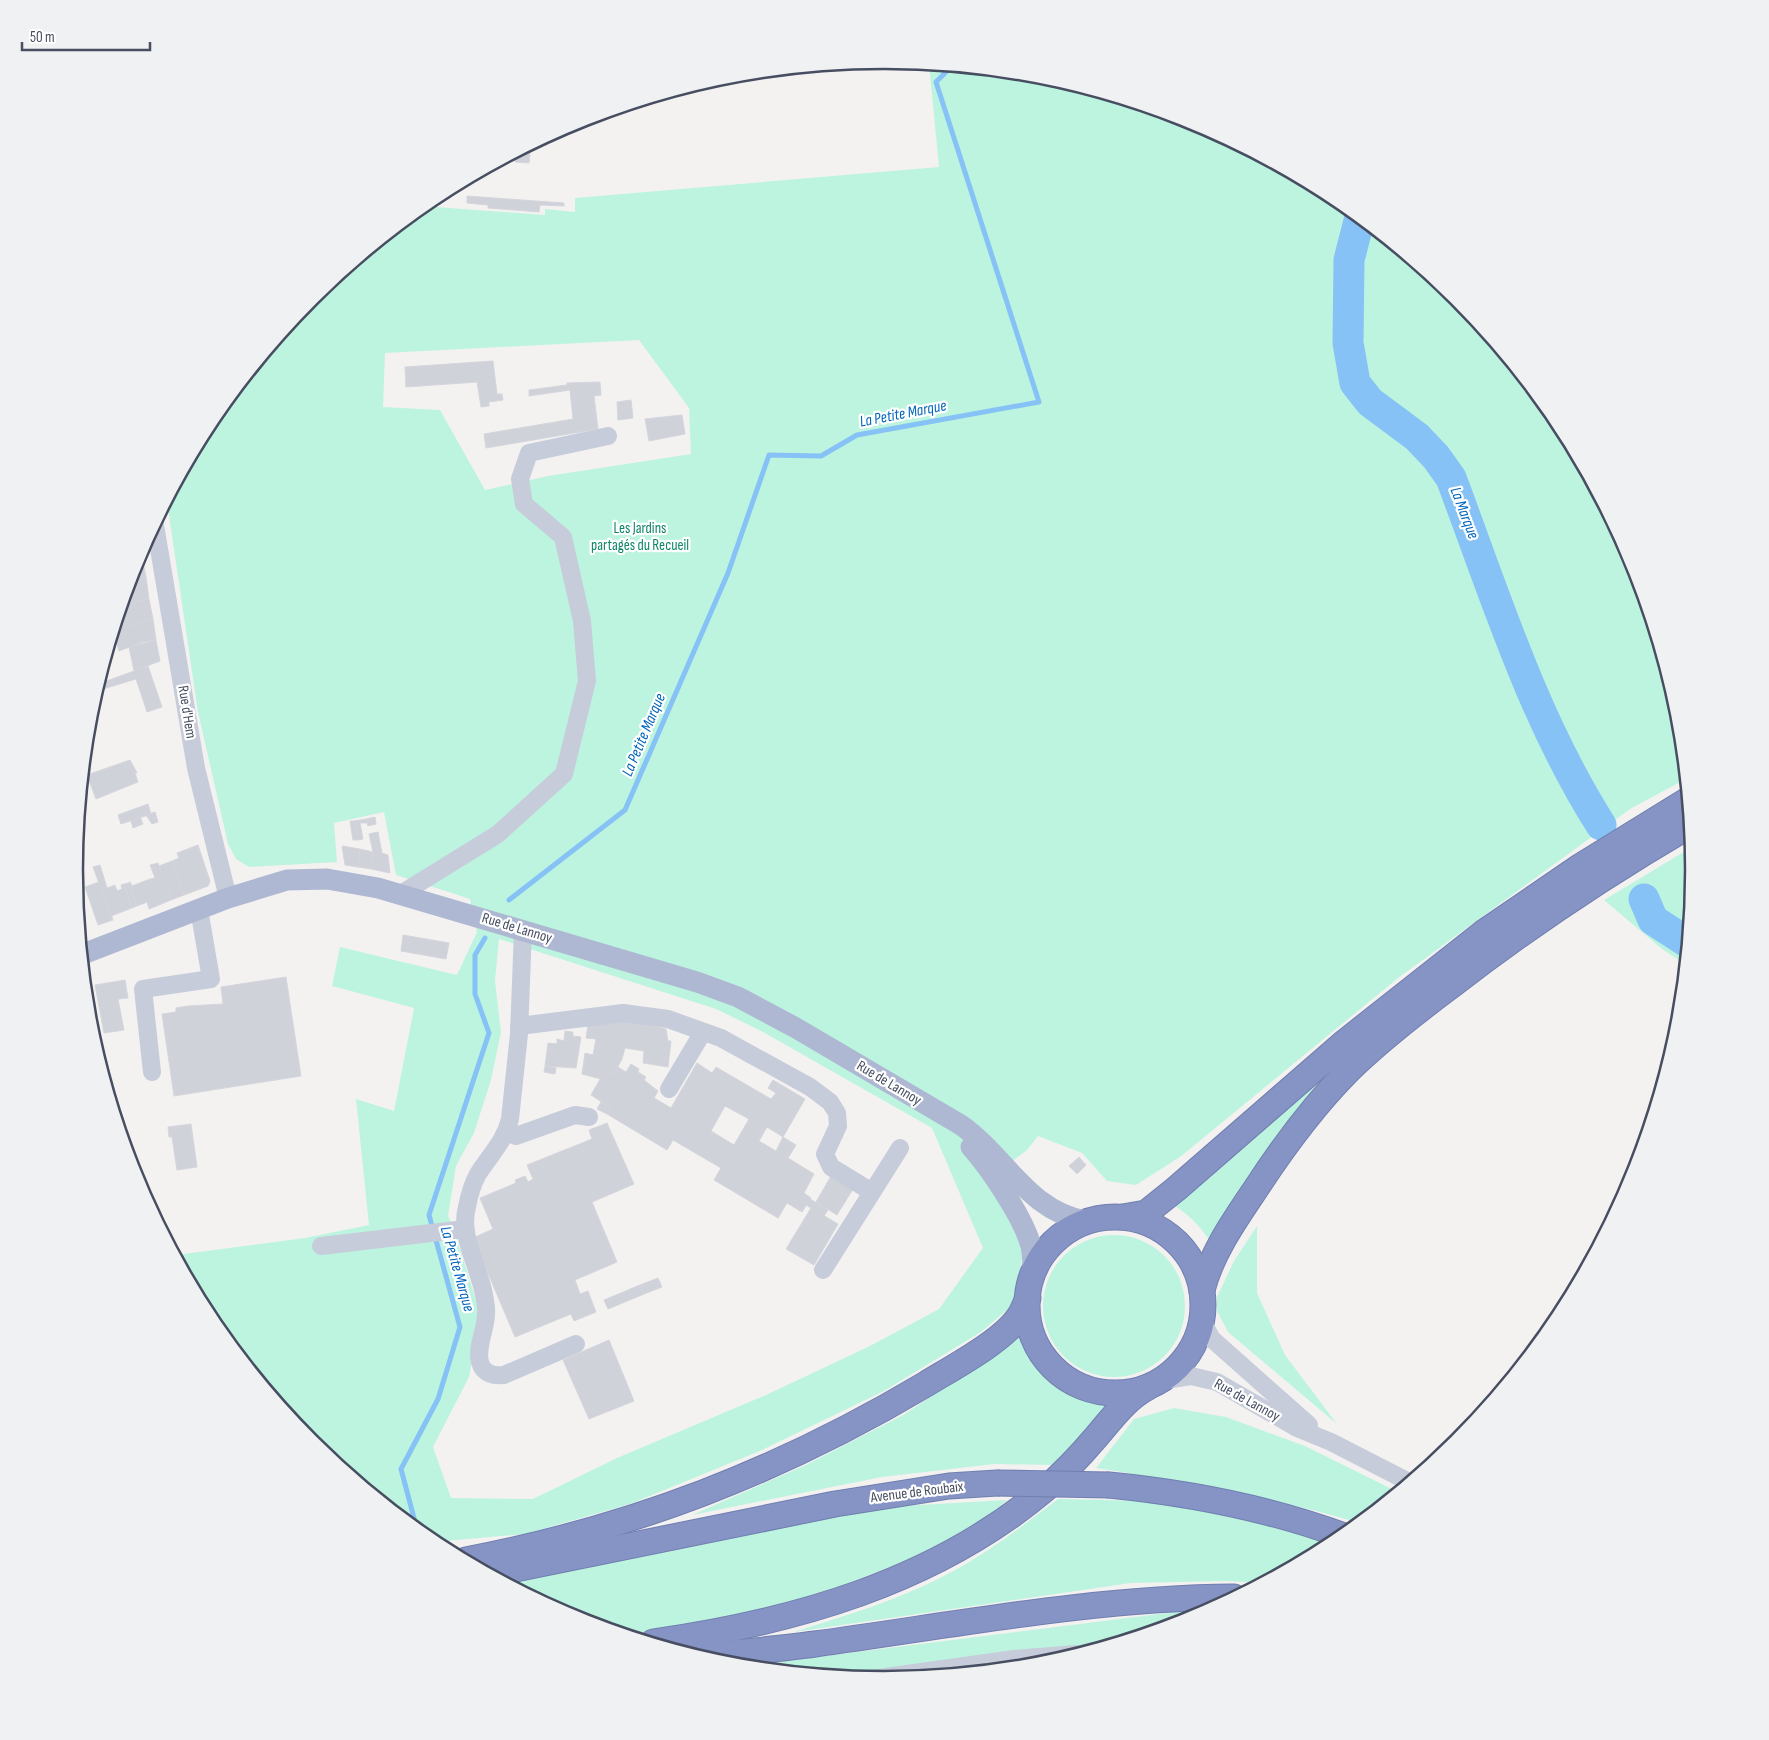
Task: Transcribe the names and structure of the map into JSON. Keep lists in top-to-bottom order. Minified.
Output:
{"streets":{"highway":["Avenue de Roubaix"],"main road":["Rue de Lannoy"],"street":["Rue d'Hem"]},"crossings":[["Rue d'Hem","Rue de Lannoy"]],"water":["La Petite Marque","La Marque"],"parks":["Les Jardins partagés du Recueil"],"scale_bar":"50 m"}
